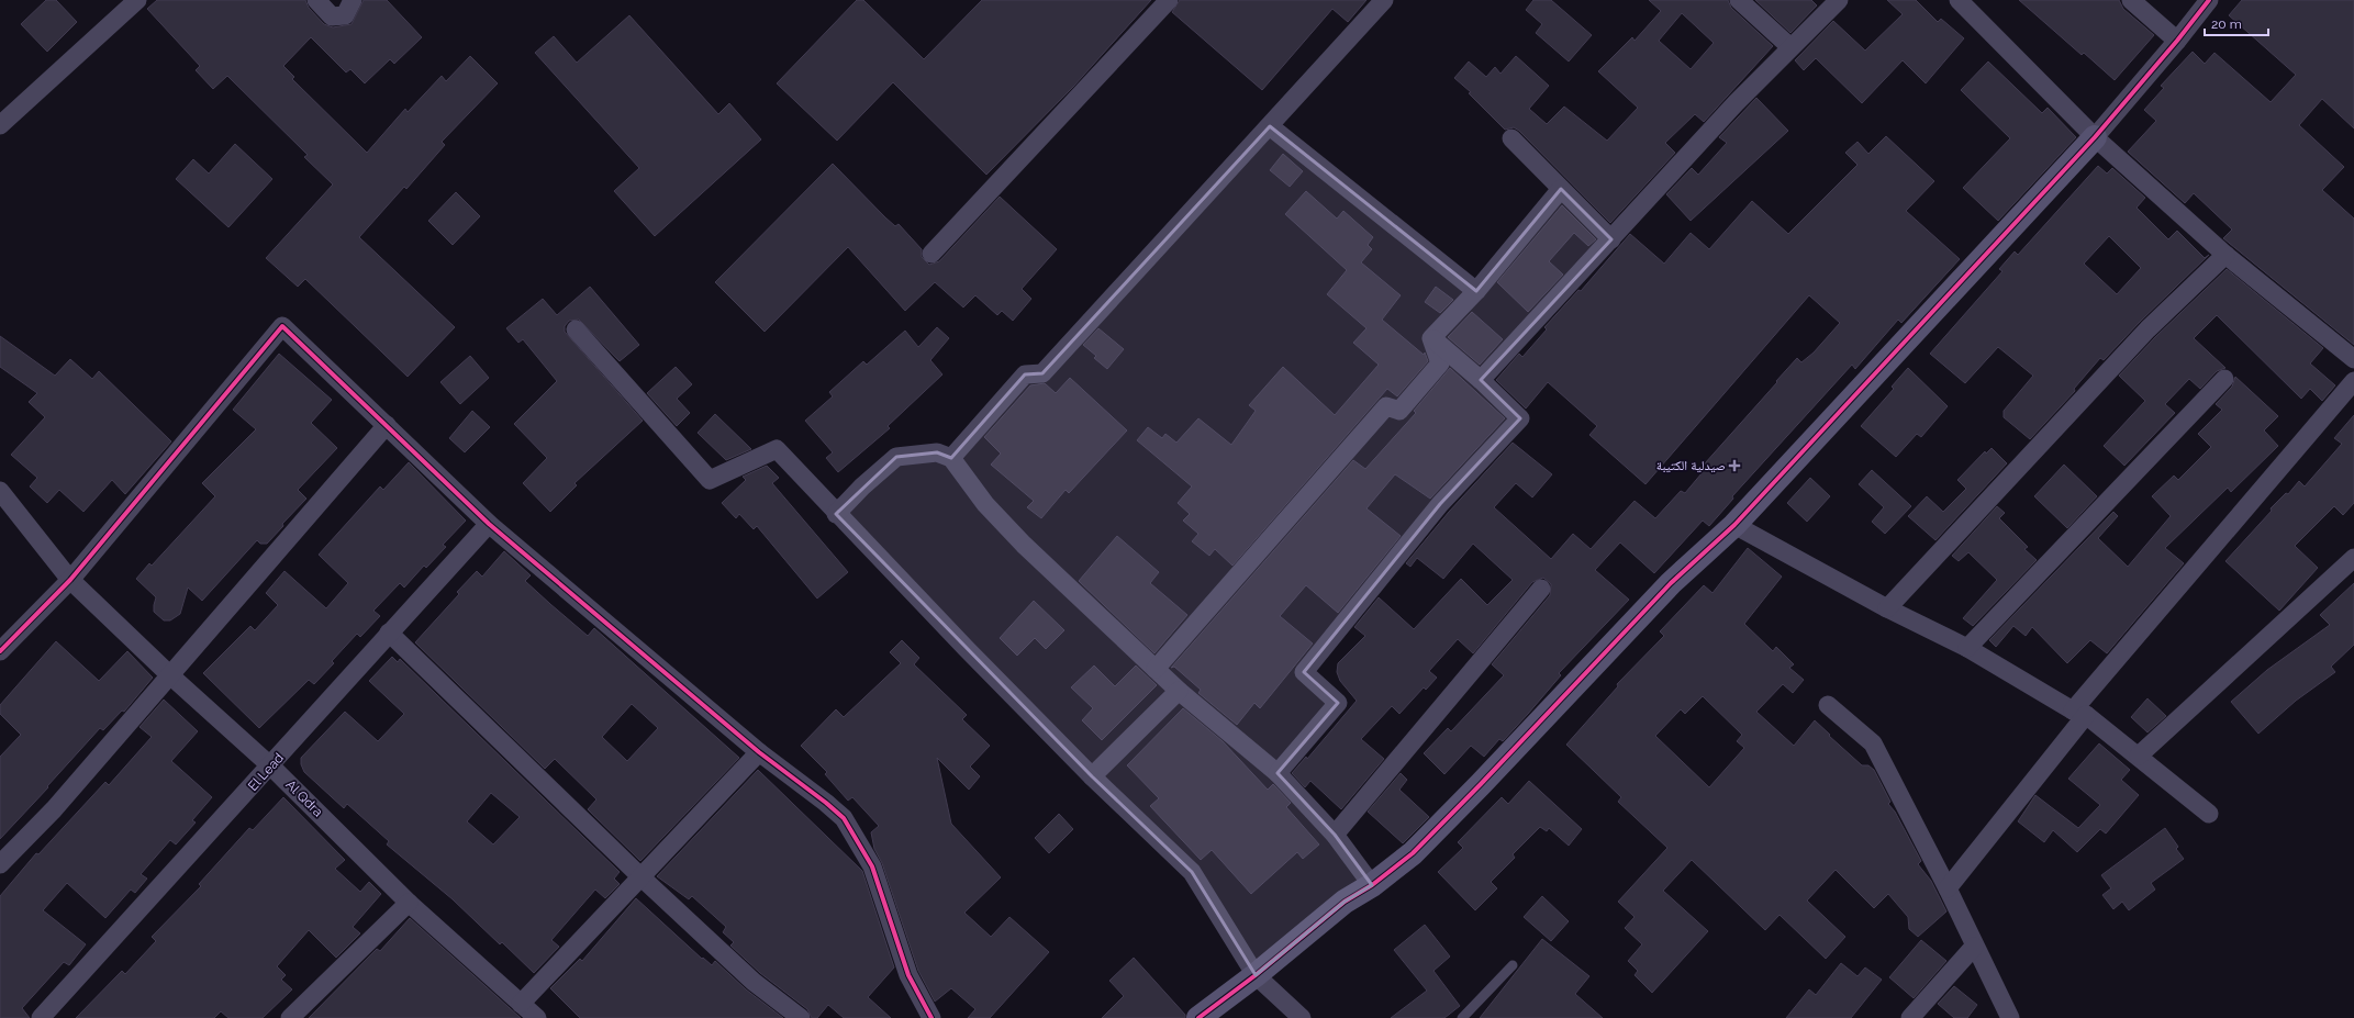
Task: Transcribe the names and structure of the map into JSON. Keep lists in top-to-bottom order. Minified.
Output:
{"streets":{"street":["El Lead","Al Qdra"]},"crossings":[["El Lead","Al Qdra"]],"places":{"health":["صيدلية الكتيبة"]},"scale_bar":"20 m"}
